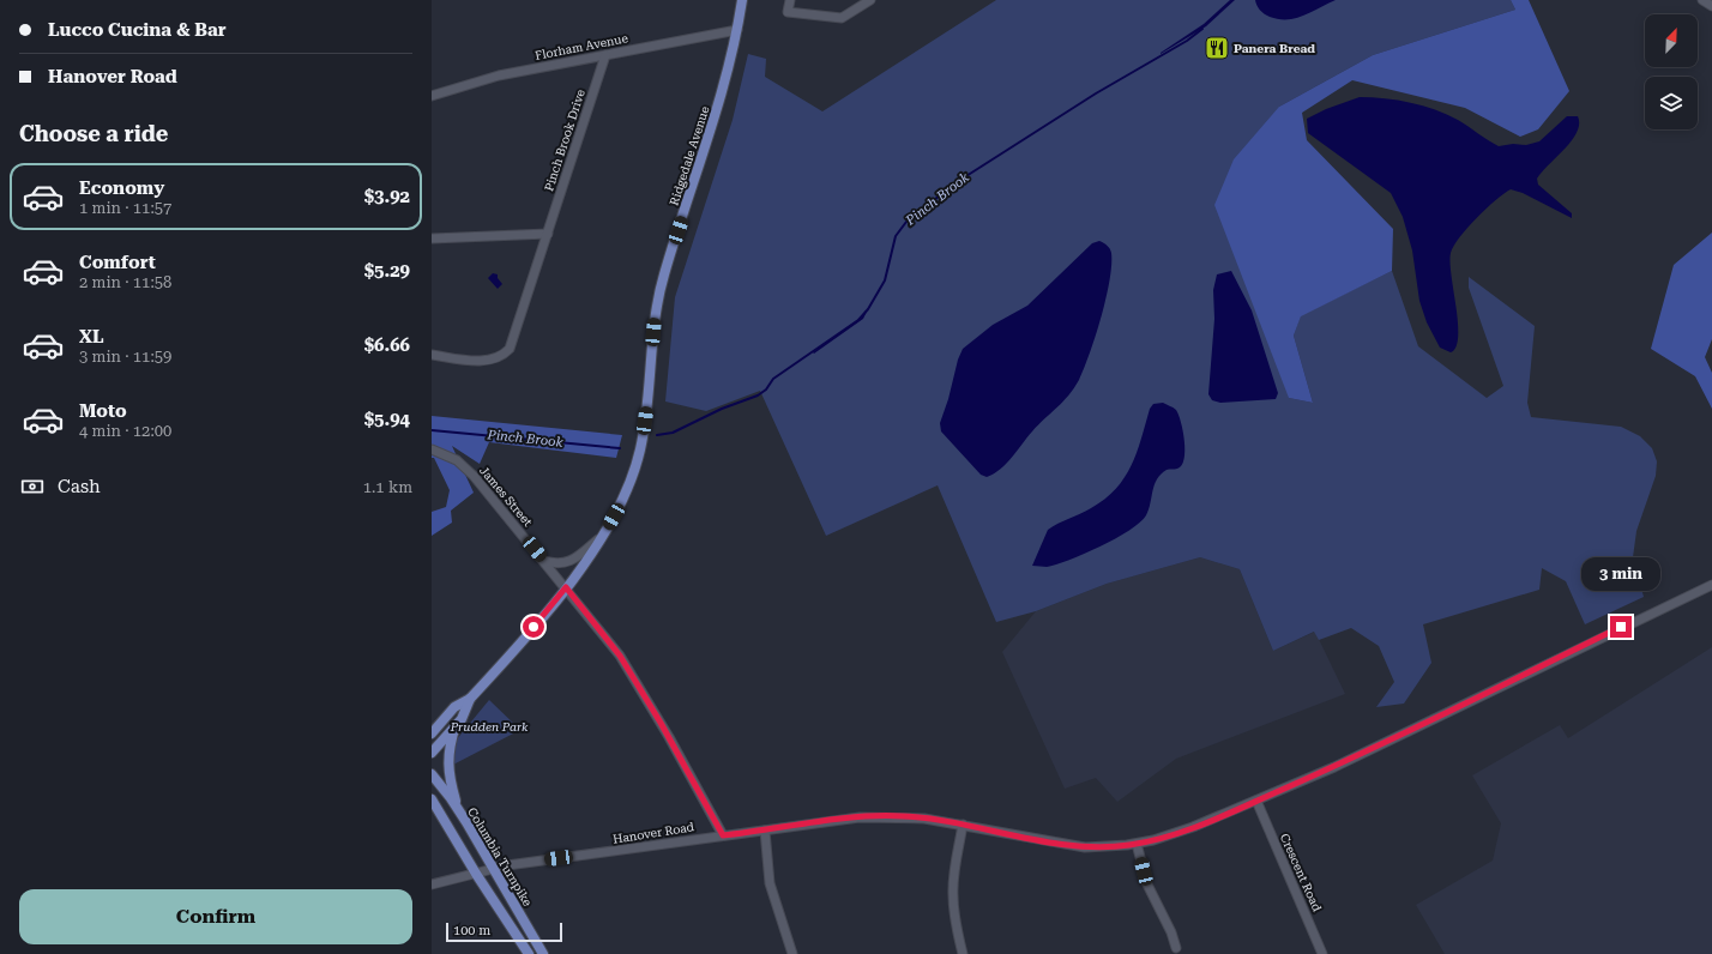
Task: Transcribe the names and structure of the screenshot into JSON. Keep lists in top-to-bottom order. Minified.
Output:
{"streets":{"main road":["Ridgedale Avenue","Columbia Turnpike"],"street":["Florham Avenue","Pinch Brook Drive","James Street","Hanover Road","Crescent Road"]},"crossings":[["Florham Avenue","Pinch Brook Drive"],["Florham Avenue","Ridgedale Avenue"],["Ridgedale Avenue","James Street"],["James Street","Hanover Road"],["Hanover Road","Columbia Turnpike"],["Hanover Road","Crescent Road"]],"water":["Pinch Brook"],"parks":["Prudden Park"],"places":{"restaurant":["Panera Bread"]},"scale_bar":"100 m","north":"top right","page":{"banner":["Lucco Cucina & Bar","Hanover Road"],"heading":"Choose a ride","list":[{"name":"Economy","note":"1 min · 11:57","value":"$3.92"},{"name":"Comfort","note":"2 min · 11:58","value":"$5.29"},{"name":"XL","note":"3 min · 11:59","value":"$6.66"},{"name":"Moto","note":"4 min · 12:00","value":"$5.94"}],"pay":["Cash","1.1 km"],"bubble":"3 min","buttons":"Confirm","scale":"100 m"}}
